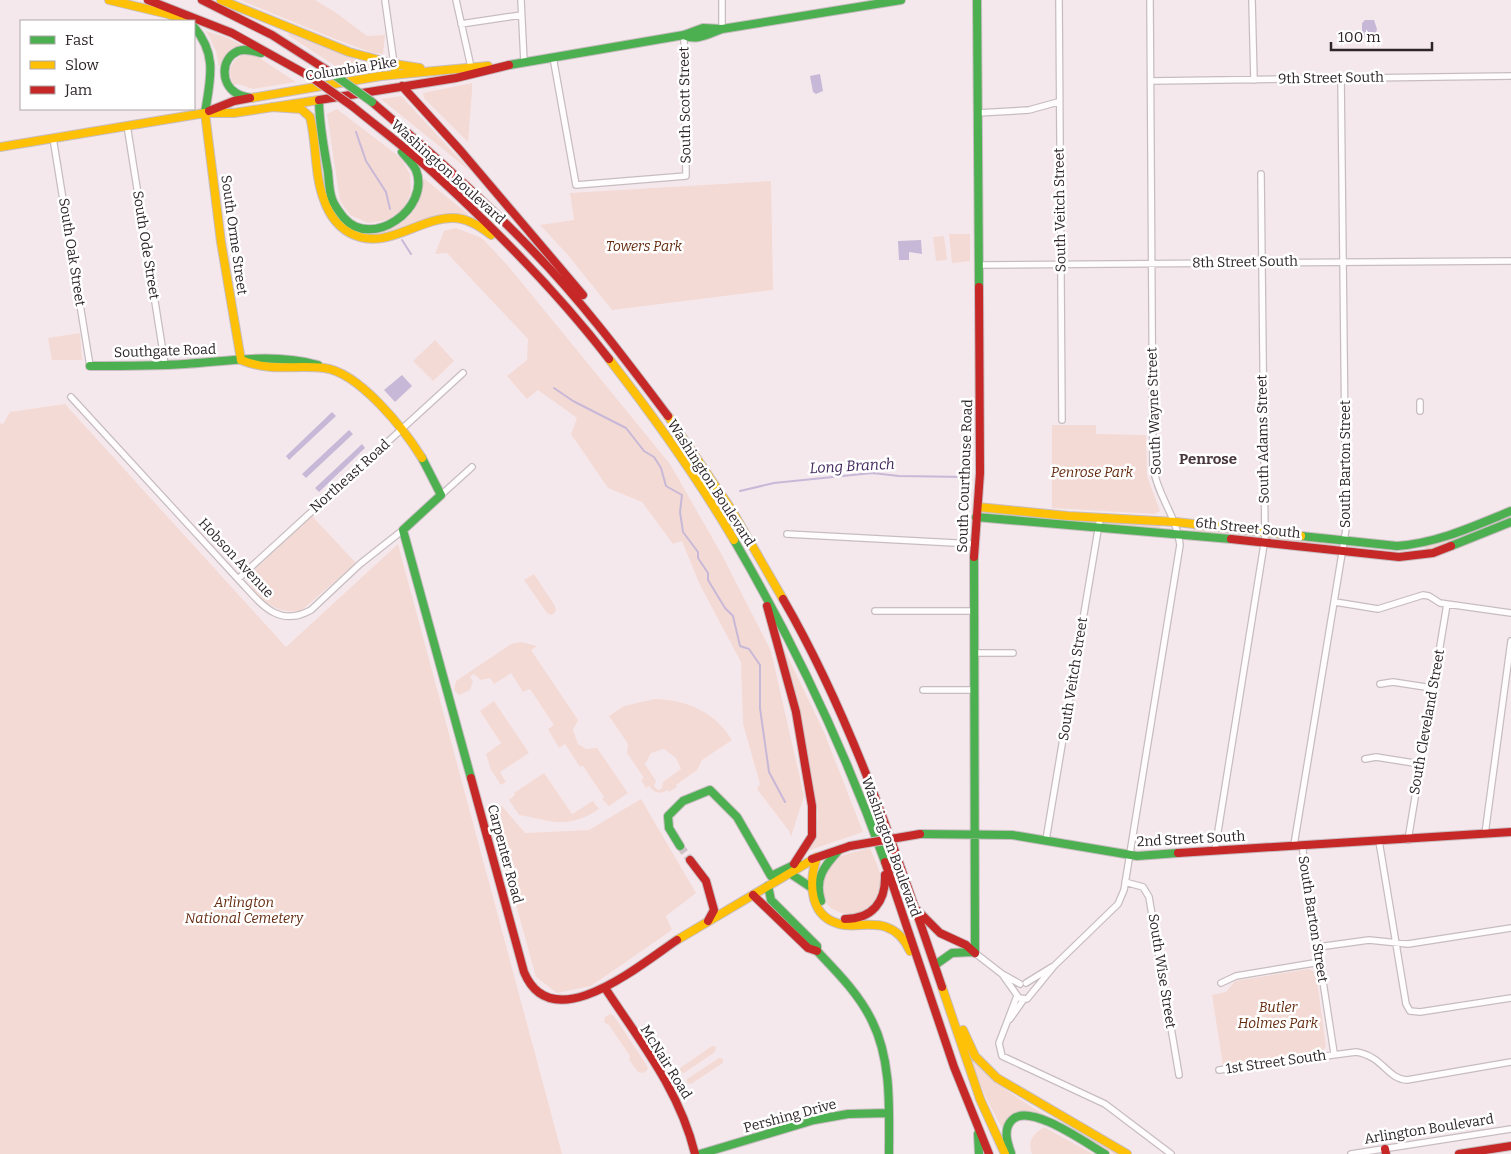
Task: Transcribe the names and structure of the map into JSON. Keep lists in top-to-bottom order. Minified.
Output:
{"streets":{"main road":["Columbia Pike","Washington Boulevard","South Orme Street","Southgate Road","South Courthouse Road","6th Street South","Hobson Avenue","2nd Street South","Carpenter Road","McNair Road","Pershing Drive"],"street":["9th Street South","South Scott Street","South Veitch Street","South Ode Street","South Oak Street","8th Street South","South Wayne Street","South Adams Street","South Barton Street","Northeast Road","South Cleveland Street","South Wise Street","1st Street South","Arlington Boulevard"]},"crossings":[["Columbia Pike","South Scott Street"],["Columbia Pike","South Orme Street"],["Columbia Pike","South Ode Street"],["Columbia Pike","South Oak Street"],["9th Street South","South Wayne Street"],["9th Street South","South Barton Street"],["South Veitch Street","8th Street South"],["South Veitch Street","6th Street South"],["South Veitch Street","2nd Street South"],["South Orme Street","Southgate Road"],["South Ode Street","Southgate Road"],["South Oak Street","Southgate Road"],["8th Street South","South Wayne Street"],["8th Street South","South Adams Street"],["8th Street South","South Barton Street"],["8th Street South","South Courthouse Road"],["Southgate Road","Northeast Road"],["Southgate Road","Hobson Avenue"],["South Wayne Street","6th Street South"],["South Wayne Street","2nd Street South"],["South Wayne Street","South Wise Street"],["South Adams Street","6th Street South"],["South Adams Street","2nd Street South"],["South Barton Street","6th Street South"],["South Barton Street","2nd Street South"],["South Barton Street","1st Street South"],["Northeast Road","Hobson Avenue"],["South Courthouse Road","6th Street South"],["South Courthouse Road","2nd Street South"],["Hobson Avenue","Carpenter Road"],["South Cleveland Street","2nd Street South"],["2nd Street South","Carpenter Road"],["Carpenter Road","McNair Road"]],"districts":["Penrose"],"water":["Long Branch"],"parks":["Towers Park","Penrose Park","Arlington National Cemetery","Butler Holmes Park"],"legend":["Fast","Slow","Jam"],"scale_bar":"100 m"}
